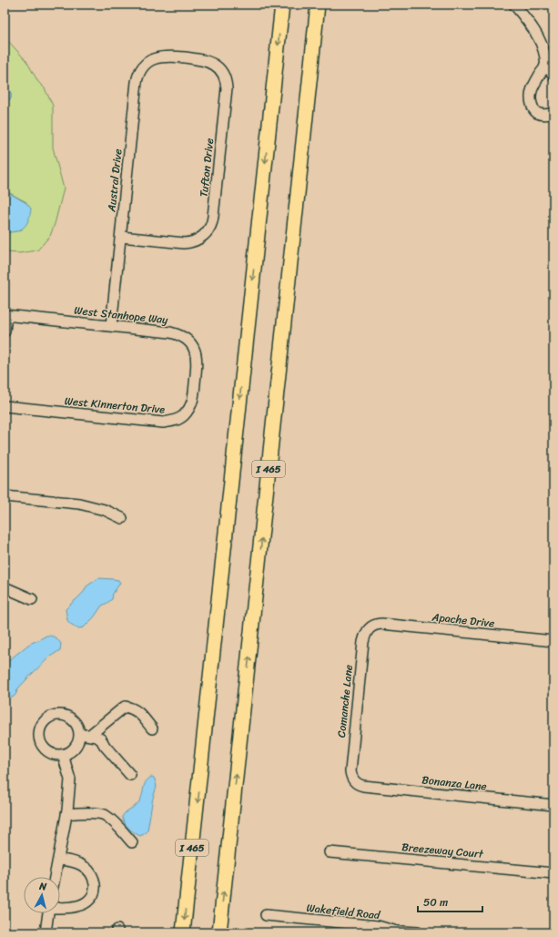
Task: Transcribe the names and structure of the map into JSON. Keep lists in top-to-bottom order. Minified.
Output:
{"streets":{"highway":["I 465"],"street":["Tufton Drive","Austral Drive","West Stanhope Way","West Kinnerton Drive","Apache Drive","Comanche Lane","Bonanza Lane","Breezeway Court","Wakefield Road"]},"crossings":[["Tufton Drive","Austral Drive"],["Austral Drive","West Stanhope Way"],["West Stanhope Way","West Kinnerton Drive"],["Apache Drive","Comanche Lane"],["Comanche Lane","Bonanza Lane"]],"scale_bar":"50 m","north":"top"}
